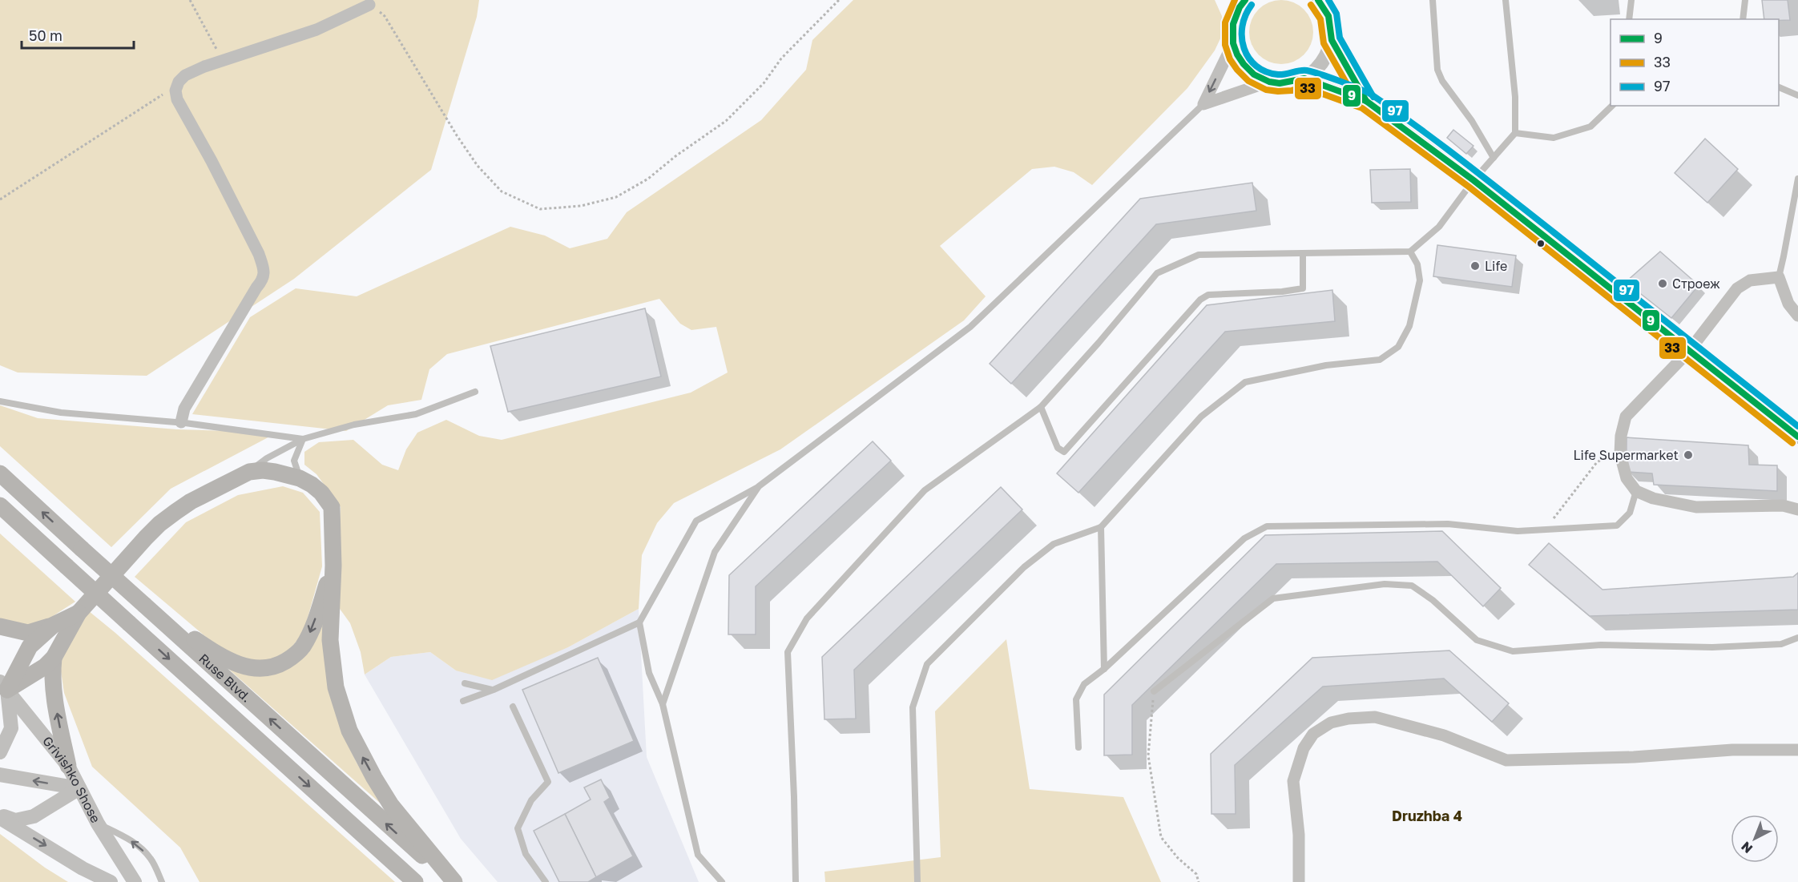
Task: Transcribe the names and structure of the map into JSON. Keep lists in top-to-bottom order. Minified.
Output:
{"streets":{"main road":["Ruse Blvd."],"street":["Grivishko Shose"]},"districts":["Druzhba 4"],"places":["Life","Строеж","Life Supermarket"],"lines":["transit line 9","transit line 33","transit line 97"],"legend":["9","33","97"],"scale_bar":"50 m","north":"bottom left"}
